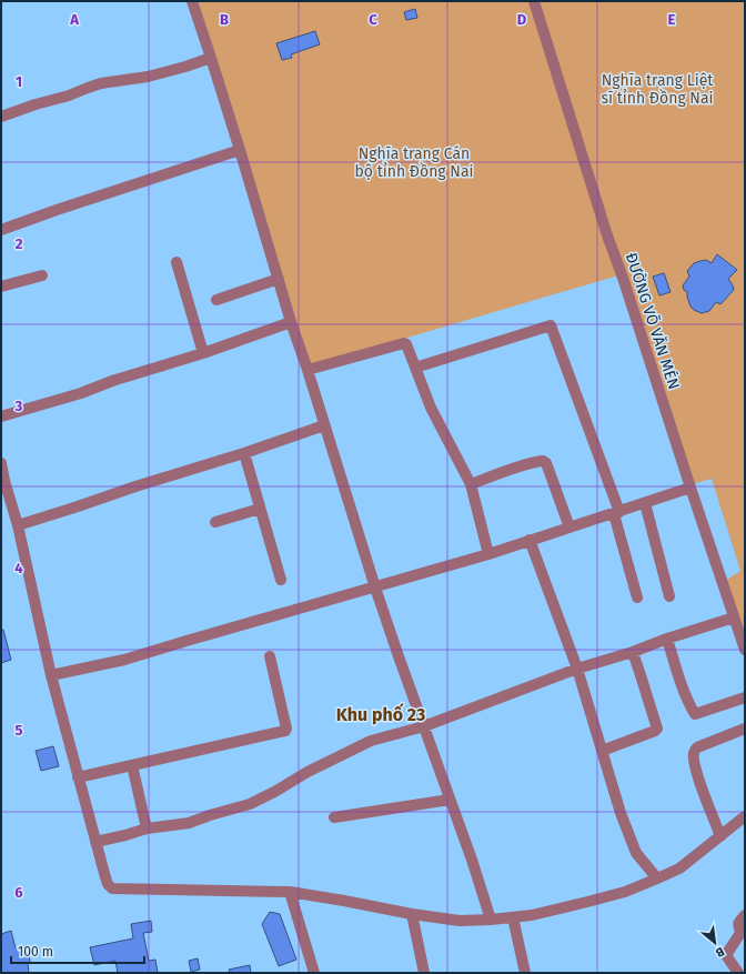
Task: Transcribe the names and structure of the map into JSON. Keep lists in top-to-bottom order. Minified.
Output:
{"streets":{"street":["ĐƯỜNG VÕ VĂN MÉN"]},"districts":["Khu phố 23"],"parks":["Nghĩa trang Liệt sĩ tỉnh Đồng Nai","Nghĩa trang Cán bộ tỉnh Đồng Nai"],"scale_bar":"100 m","north":"bottom right","grid":{"columns":["A","B","C","D","E"],"rows":["1","2","3","4","5","6"]}}
